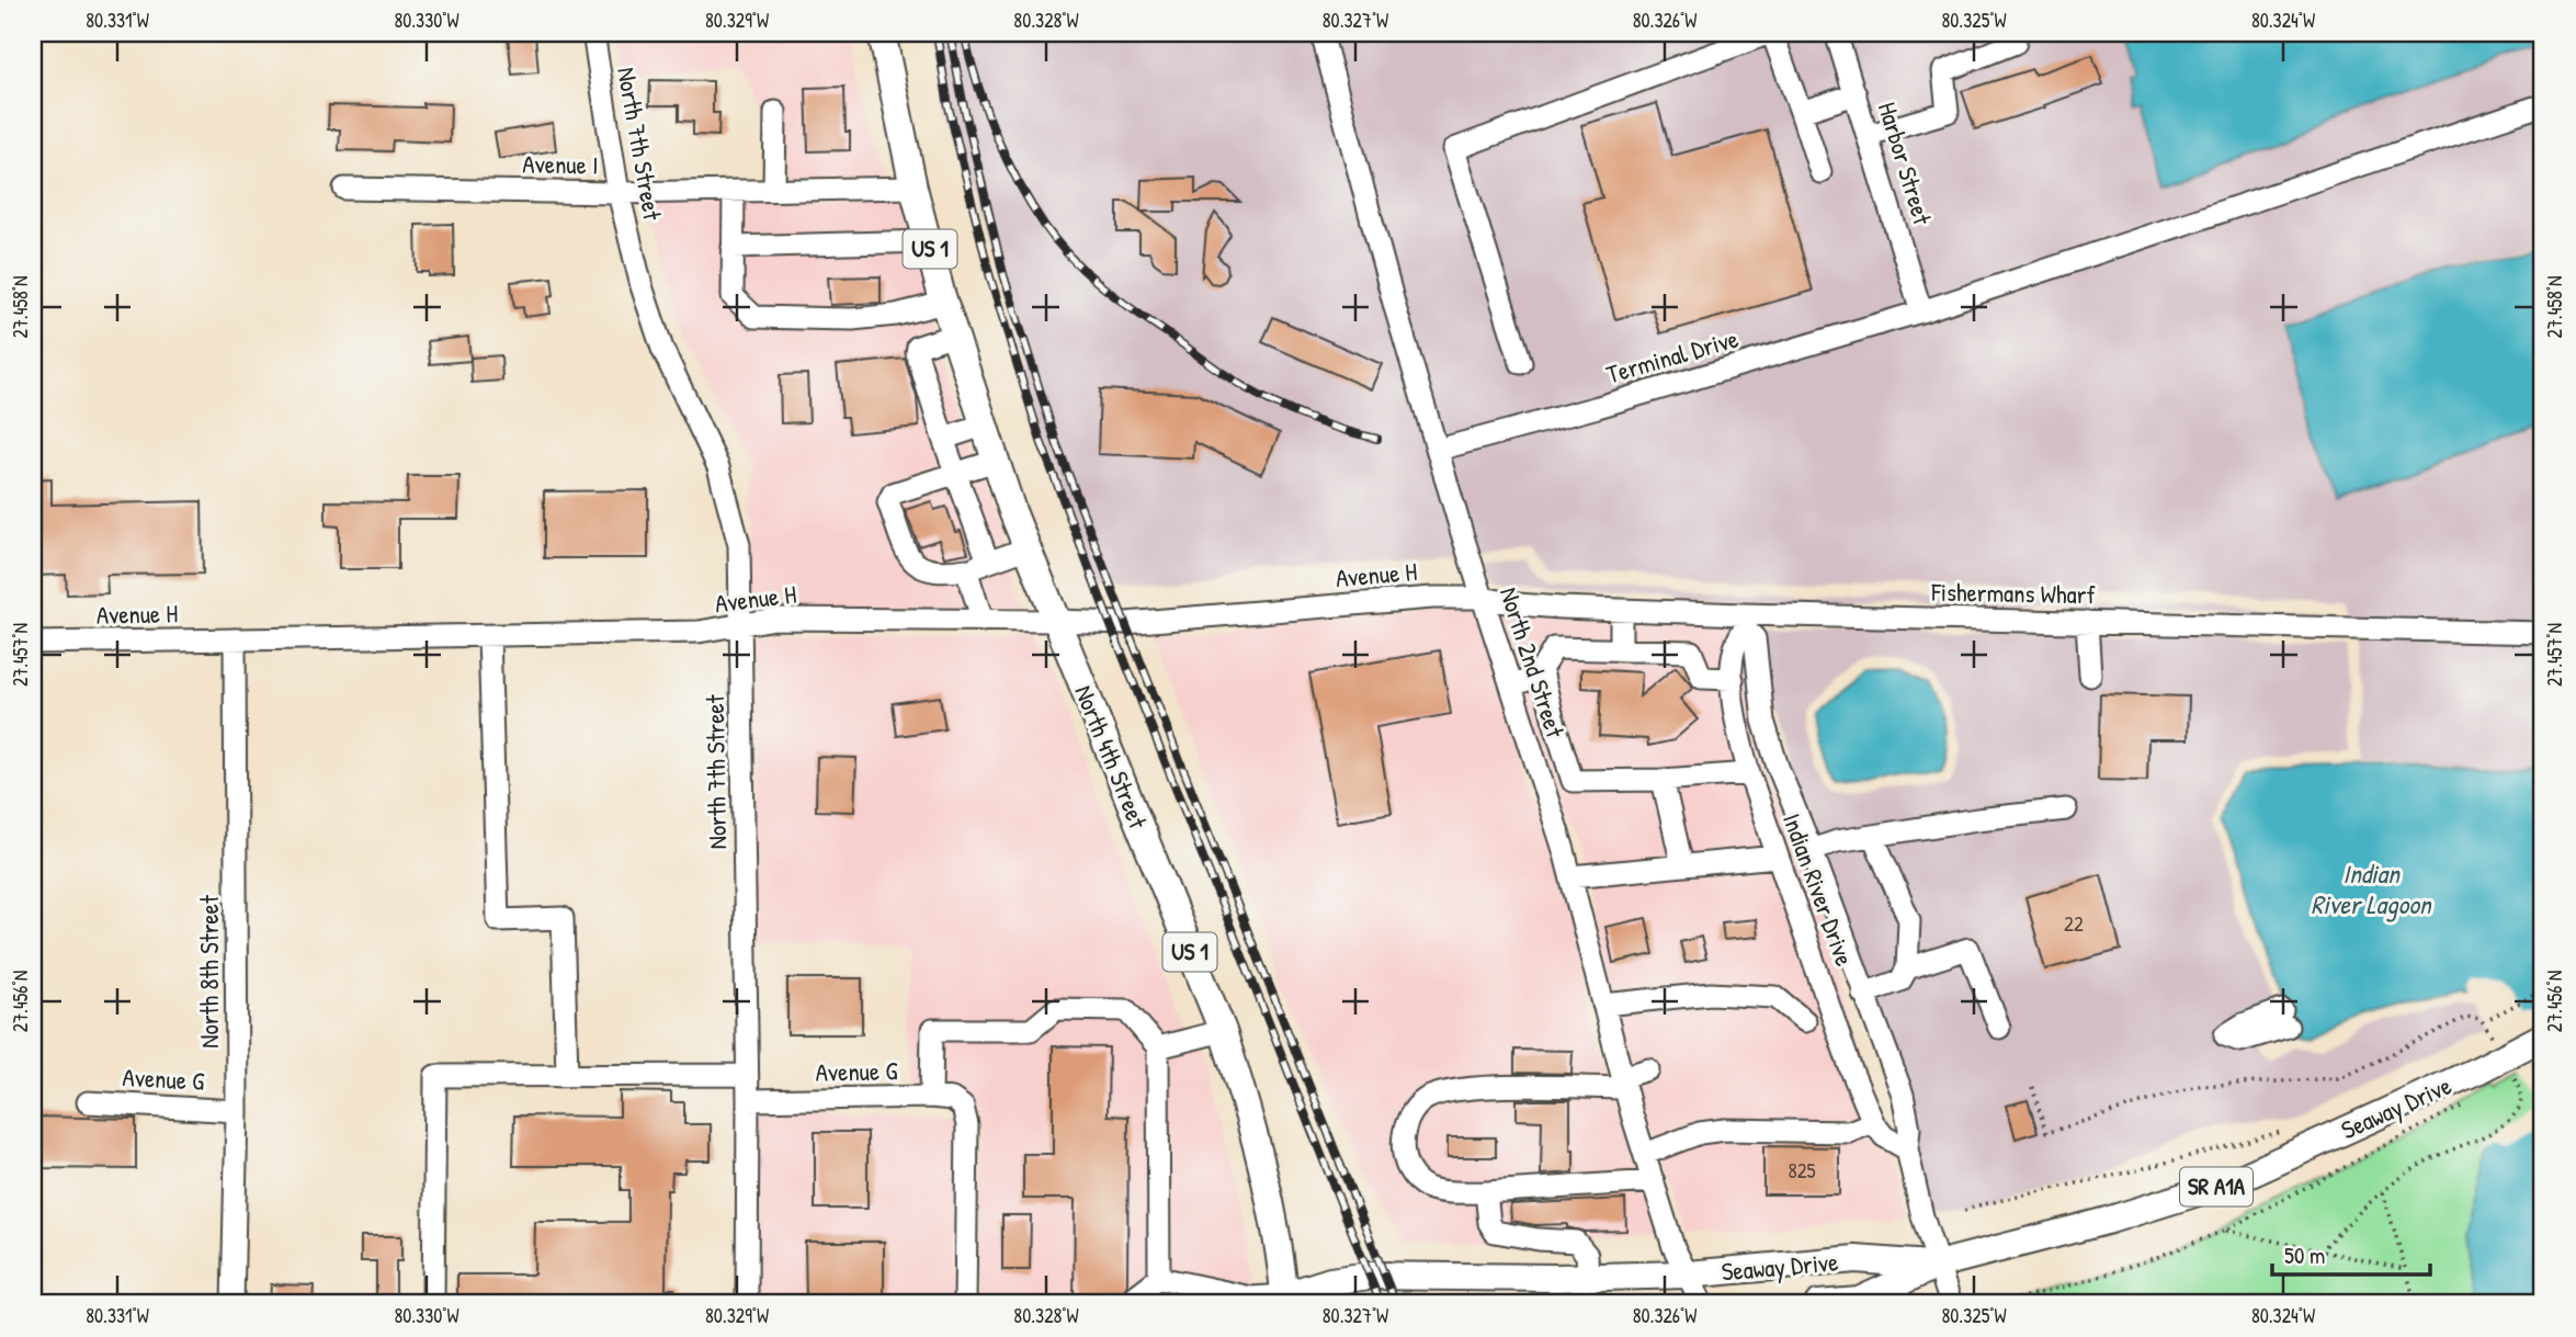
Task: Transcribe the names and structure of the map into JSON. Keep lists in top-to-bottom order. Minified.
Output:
{"streets":{"main road":["US 1","North 4th Street","Seaway Drive","SR A1A"],"street":["North 7th Street","Harbor Street","Avenue I","Terminal Drive","Avenue H","Fishermans Wharf","North 2nd Street","Indian River Drive","North 8th Street","Avenue G"]},"crossings":[["North 7th Street","Avenue I"],["North 7th Street","Avenue H"],["North 7th Street","Avenue G"],["Harbor Street","Terminal Drive"],["Avenue I","North 4th Street"],["Terminal Drive","North 2nd Street"],["Avenue H","Fishermans Wharf"],["Avenue H","North 2nd Street"],["Avenue H","North 4th Street"],["Avenue H","North 8th Street"],["Fishermans Wharf","North 2nd Street"],["Fishermans Wharf","Indian River Drive"],["North 2nd Street","Seaway Drive"],["North 4th Street","Seaway Drive"],["Indian River Drive","Seaway Drive"],["North 8th Street","Avenue G"]],"water":["Indian River Lagoon"],"house_numbers":["22","825"],"scale_bar":"50 m","coordinates":["80.331°W","80.330°W","80.329°W","80.328°W","80.327°W","80.326°W","80.325°W","80.324°W","27.458°N","27.457°N","27.456°N"]}
